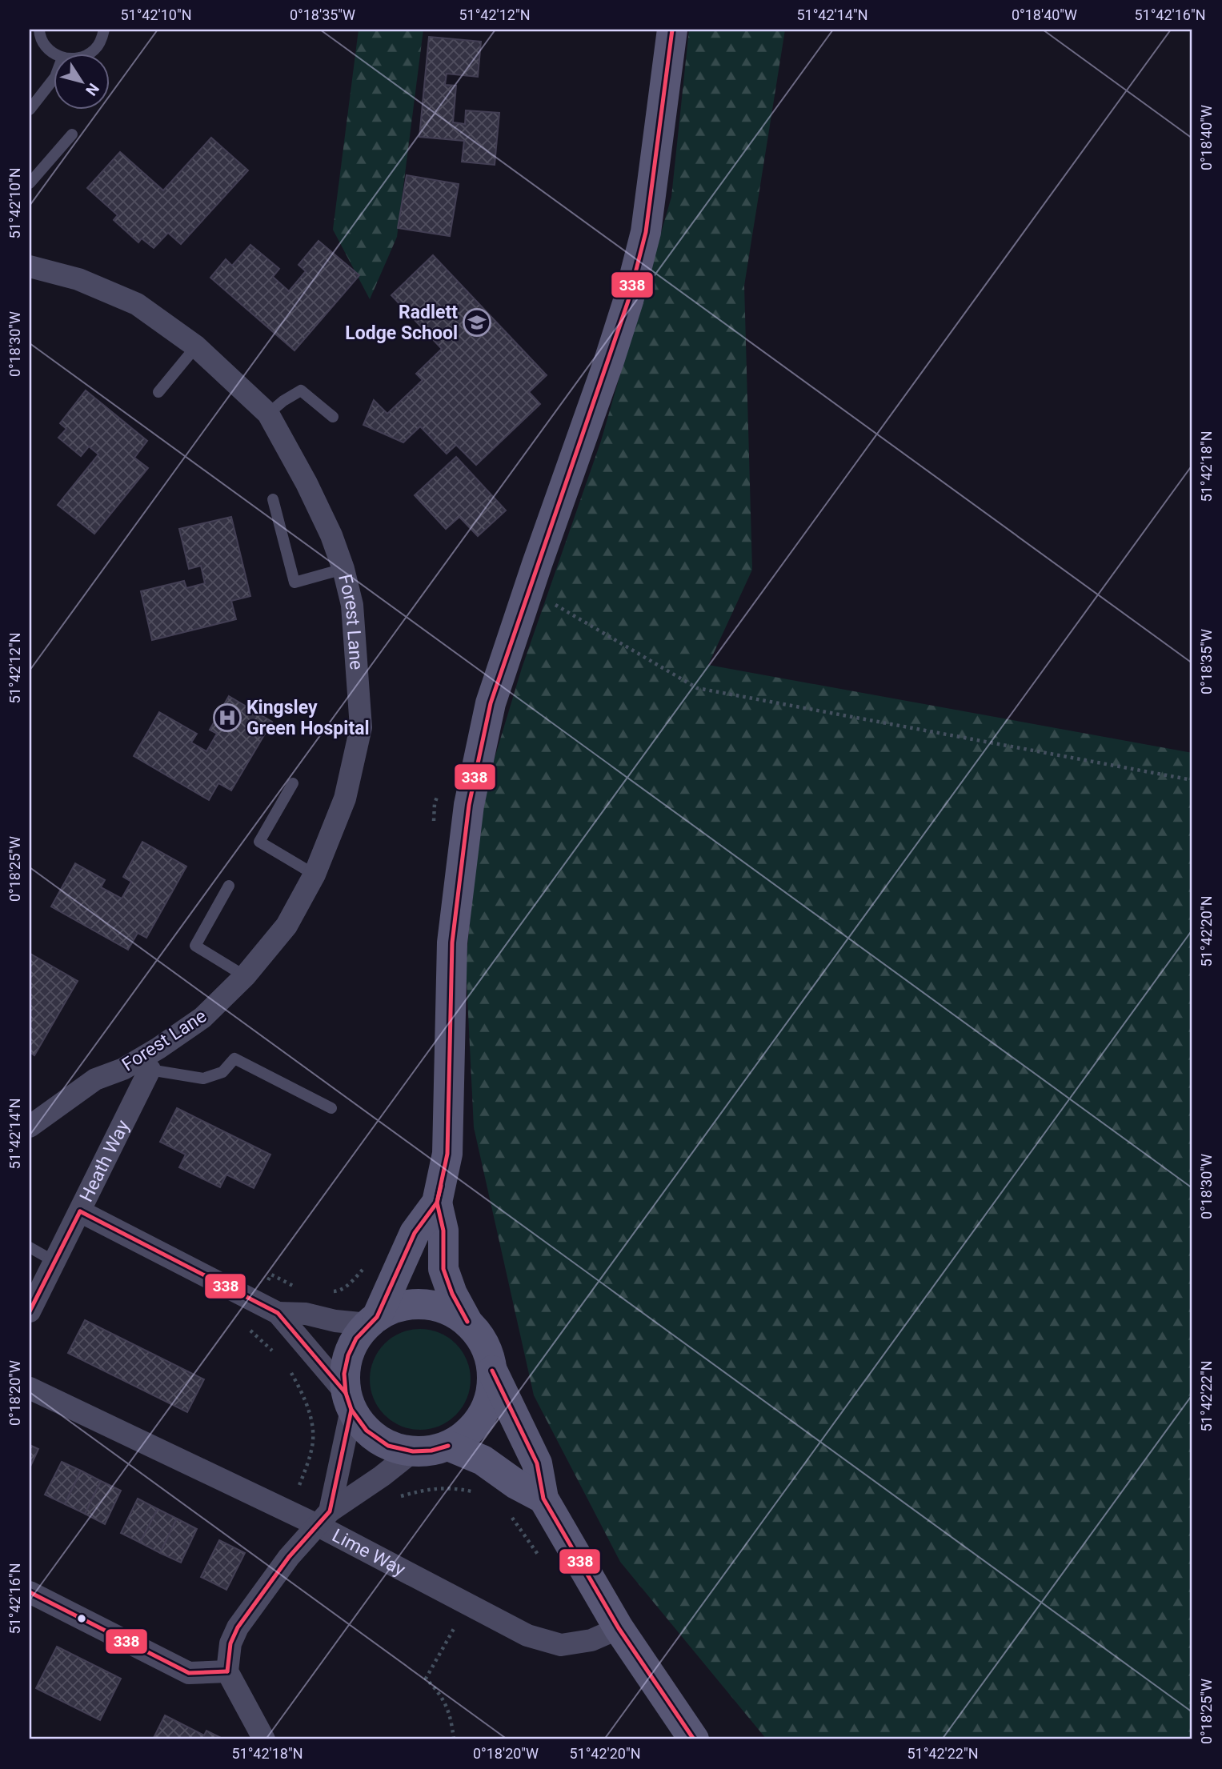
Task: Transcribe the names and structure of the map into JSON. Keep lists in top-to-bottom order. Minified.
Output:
{"streets":{"street":["Forest Lane","Heath Way","Lime Way"]},"places":{"school or university":["Radlett Lodge School"],"hospital":["Kingsley Green Hospital"]},"lines":["transit line 338"],"north":"bottom right","coordinates":["51°42'10\"N","0°18'35\"W","51°42'12\"N","51°42'14\"N","0°18'40\"W","51°42'16\"N","0°18'30\"W","51°42'18\"N","0°18'25\"W","51°42'20\"N","0°18'20\"W","51°42'22\"N"]}
